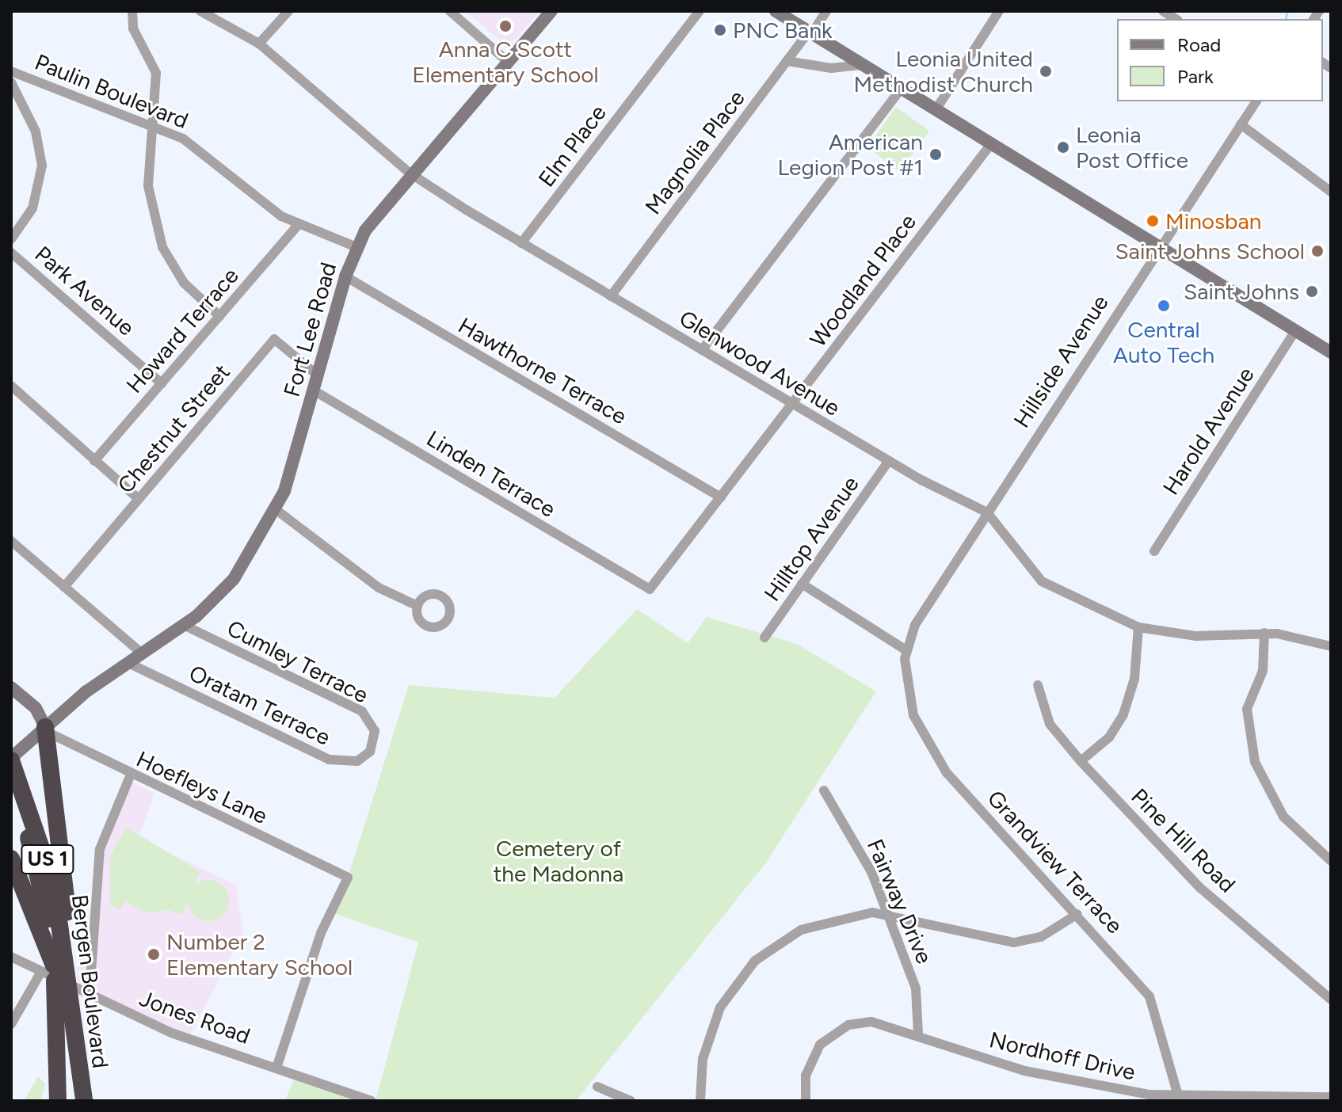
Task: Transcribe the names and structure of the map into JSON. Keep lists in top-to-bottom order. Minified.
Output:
{"streets":{"highway":["US 1","Bergen Boulevard"],"main road":["Fort Lee Road"],"street":["Paulin Boulevard","Elm Place","Magnolia Place","Woodland Place","Park Avenue","Howard Terrace","Hillside Avenue","Glenwood Avenue","Hawthorne Terrace","Chestnut Street","Harold Avenue","Linden Terrace","Hilltop Avenue","Cumley Terrace","Oratam Terrace","Hoefleys Lane","Pine Hill Road","Grandview Terrace","Fairway Drive","Jones Road","Nordhoff Drive"]},"crossings":[["Paulin Boulevard","Fort Lee Road"],["Paulin Boulevard","Howard Terrace"],["Elm Place","Glenwood Avenue"],["Magnolia Place","Glenwood Avenue"],["Woodland Place","Glenwood Avenue"],["Woodland Place","Hawthorne Terrace"],["Woodland Place","Linden Terrace"],["Park Avenue","Howard Terrace"],["Fort Lee Road","Glenwood Avenue"],["Fort Lee Road","Hawthorne Terrace"],["Fort Lee Road","Chestnut Street"],["Fort Lee Road","Linden Terrace"],["Fort Lee Road","Cumley Terrace"],["Fort Lee Road","Oratam Terrace"],["Fort Lee Road","Hoefleys Lane"],["Fort Lee Road","Bergen Boulevard"],["Hillside Avenue","Glenwood Avenue"],["Hillside Avenue","Grandview Terrace"],["Glenwood Avenue","Hilltop Avenue"],["Cumley Terrace","Oratam Terrace"],["Hoefleys Lane","Jones Road"],["US 1","Bergen Boulevard"],["Grandview Terrace","Nordhoff Drive"],["Fairway Drive","Nordhoff Drive"],["Bergen Boulevard","Jones Road"]],"parks":["Cemetery of the Madonna"],"places":["Anna C Scott Elementary School","PNC Bank","Leonia United Methodist Church","Leonia Post Office","American Legion Post #1","Minosban","Saint Johns School","Saint Johns","Central Auto Tech","Number 2 Elementary School"],"legend":["Road","Park"]}
